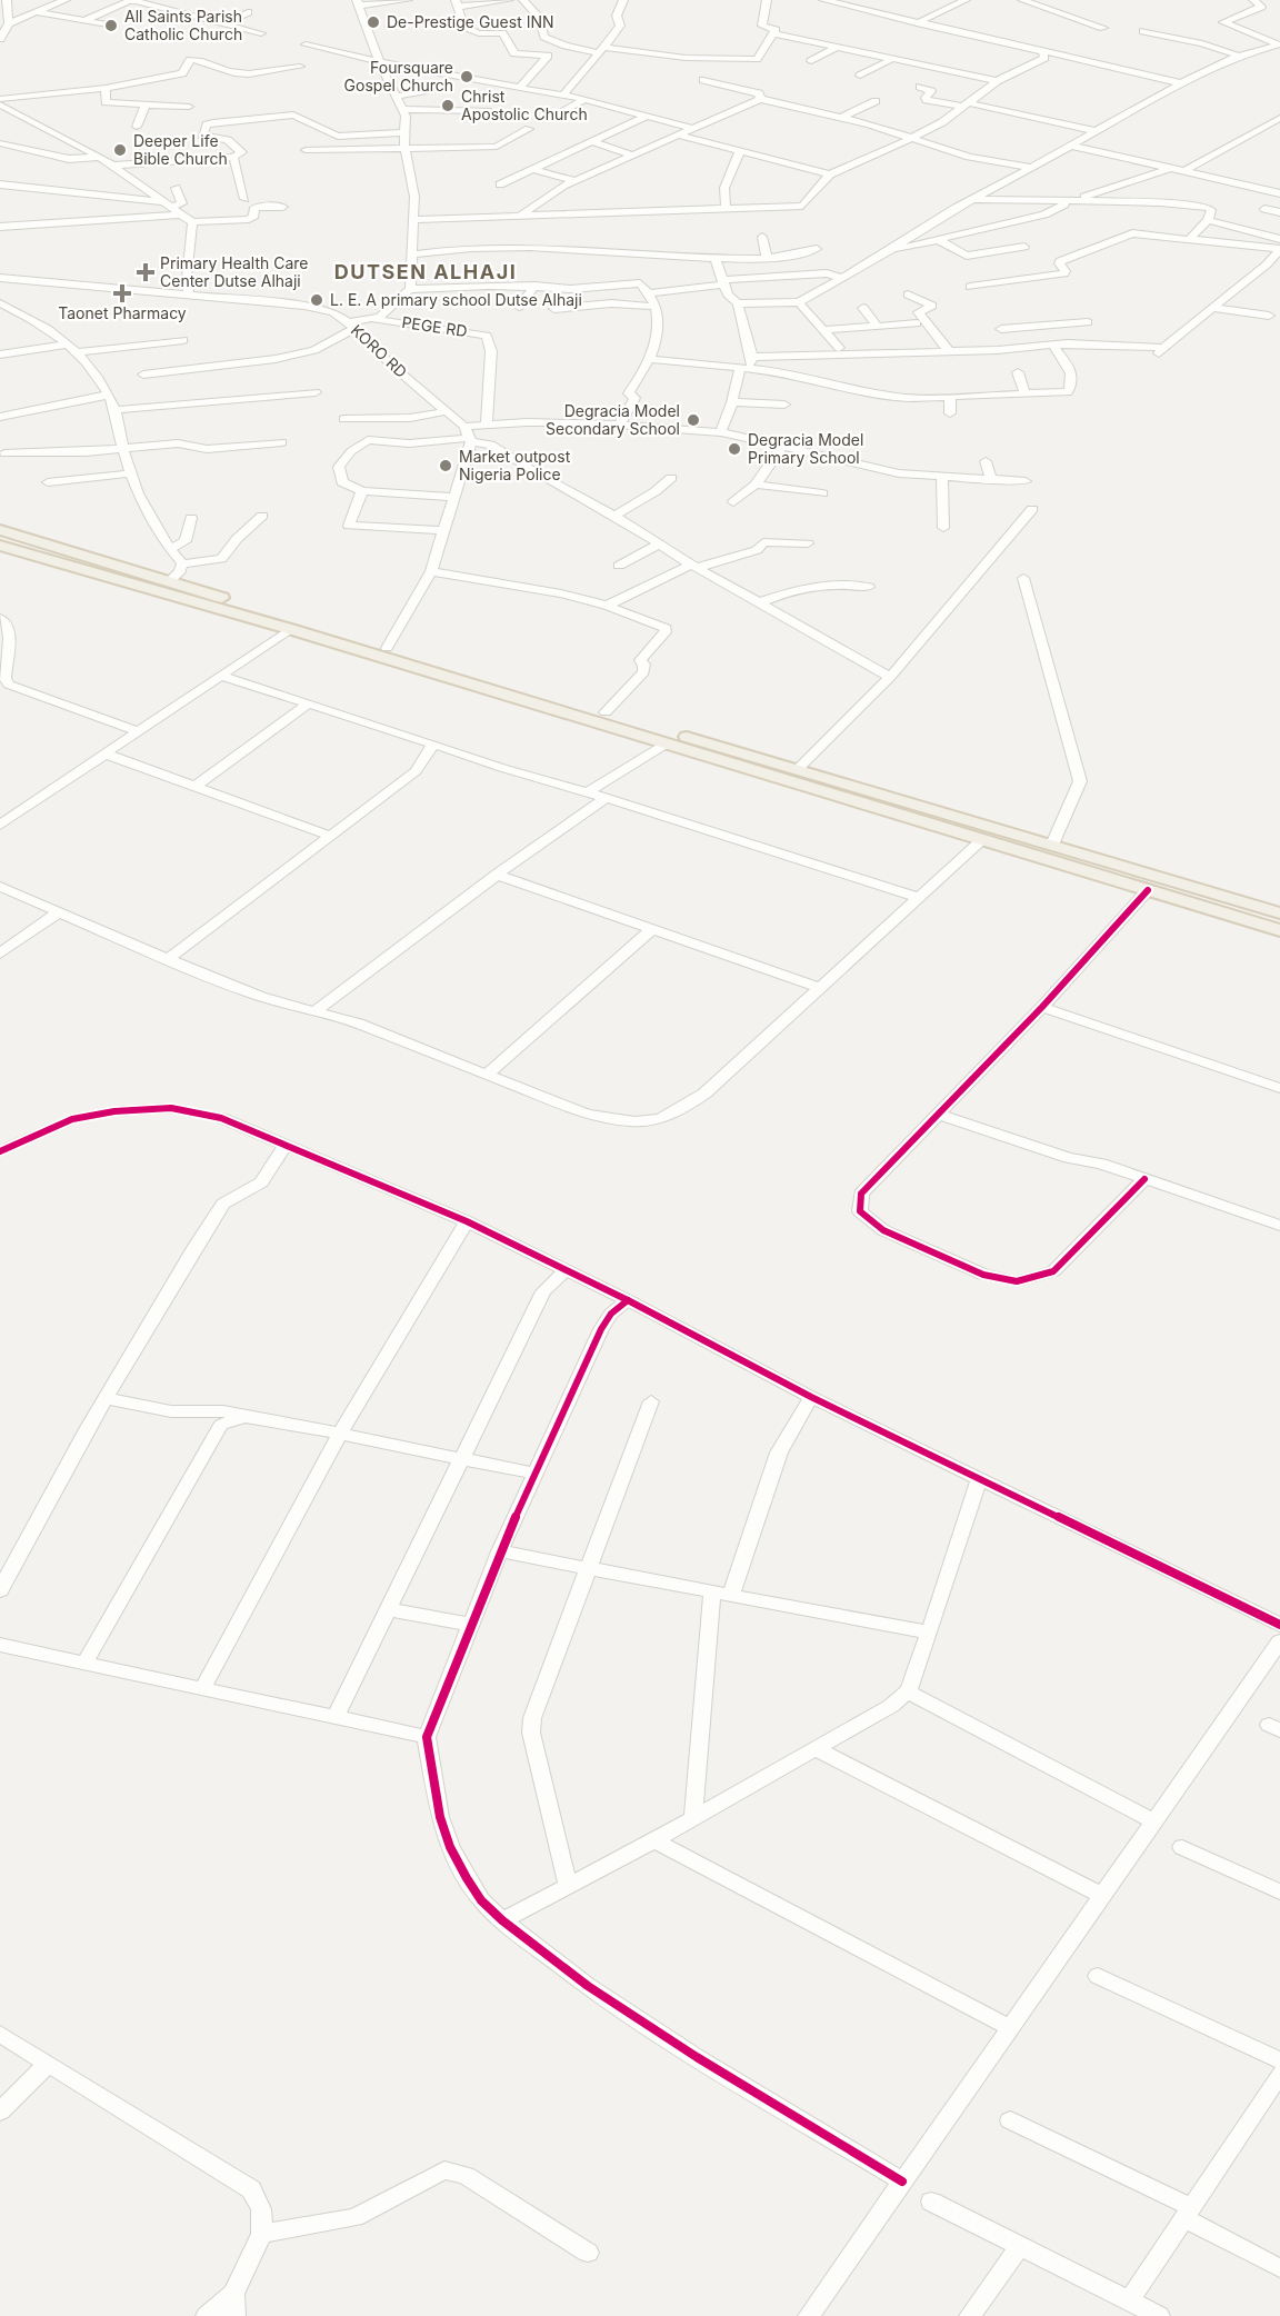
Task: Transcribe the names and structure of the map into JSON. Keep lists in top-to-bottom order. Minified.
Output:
{"streets":{"street":["PEGE RD","KORO RD"]},"districts":["DUTSEN ALHAJI"],"places":{"other":["De-Prestige Guest INN","All Saints Parish Catholic Church","Foursquare Gospel Church","Christ Apostolic Church","Deeper Life Bible Church","L. E. A primary school Dutse Alhaji","Degracia Model Secondary School","Degracia Model Primary School","Market outpost Nigeria Police"],"health":["Primary Health Care Center Dutse Alhaji","Taonet Pharmacy"]}}
